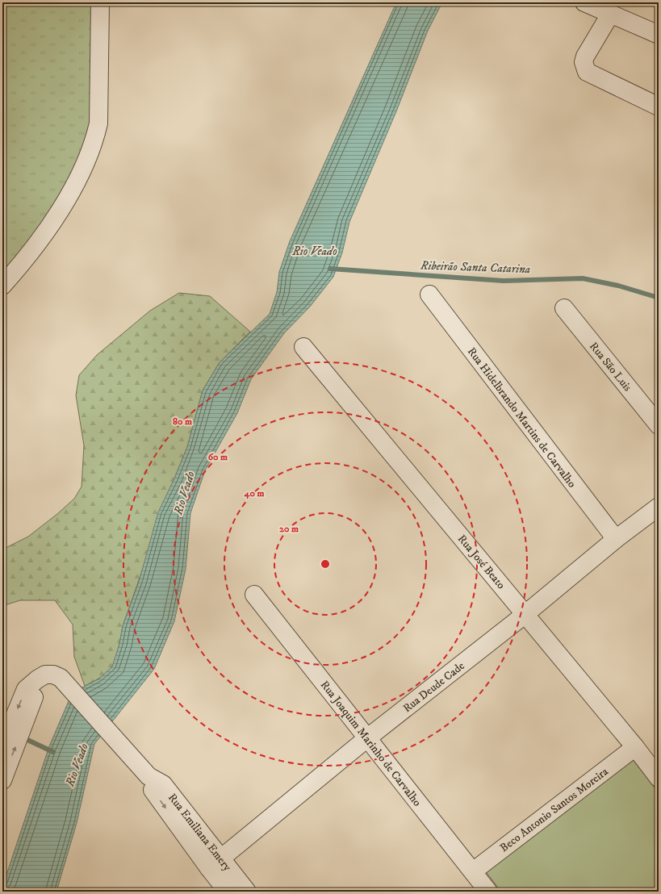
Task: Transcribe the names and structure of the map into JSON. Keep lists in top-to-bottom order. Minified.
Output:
{"streets":{"street":["Rua São Luis","Rua Hidelbrando Martins de Carvalho","Rua José Beato","Rua Deude Cade","Rua Joaquim Marinho de Carvalho","Beco Antonio Santos Moreira","Rua Emiliana Emery"]},"crossings":[["Rua Hidelbrando Martins de Carvalho","Rua Deude Cade"],["Rua José Beato","Rua Deude Cade"],["Rua José Beato","Beco Antonio Santos Moreira"],["Rua Deude Cade","Rua Joaquim Marinho de Carvalho"],["Rua Deude Cade","Rua Emiliana Emery"],["Rua Joaquim Marinho de Carvalho","Beco Antonio Santos Moreira"]],"water":["Rio Veado","Ribeirão Santa Catarina"],"rings":["80 m","60 m","40 m","20 m"]}
